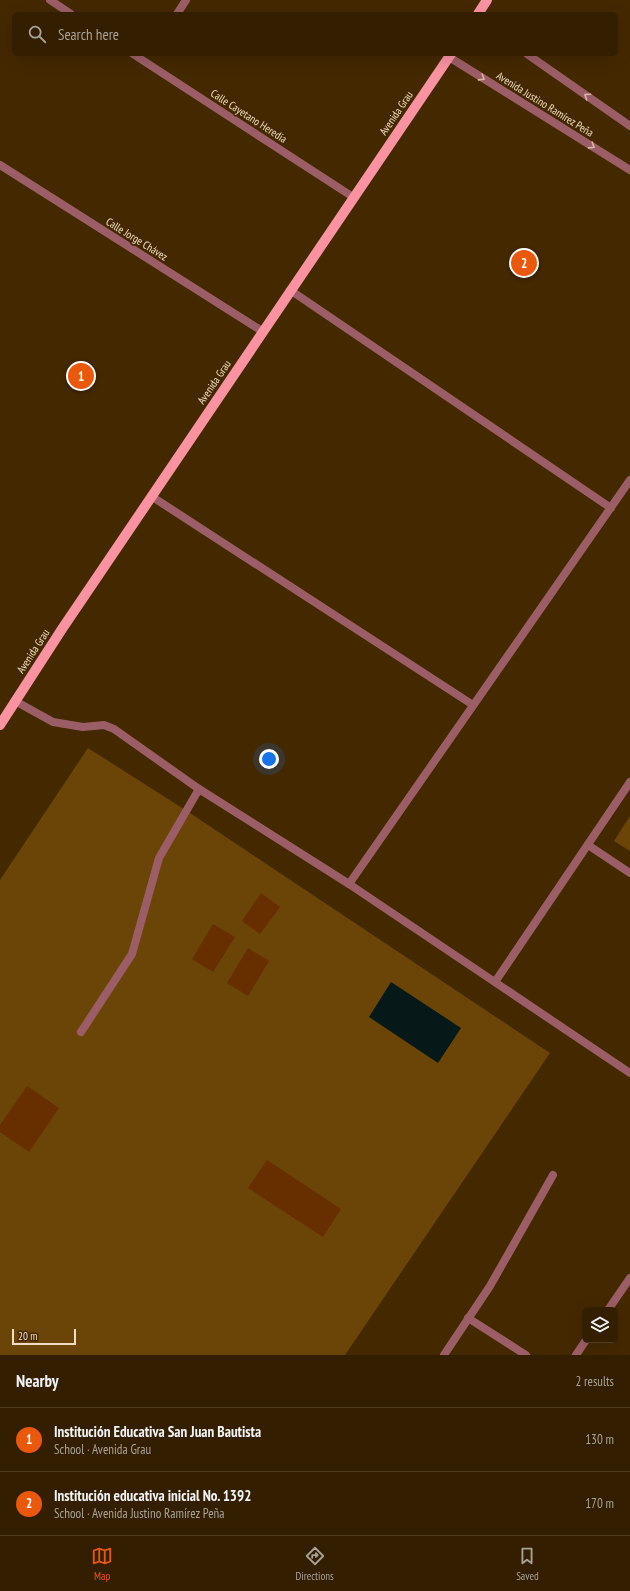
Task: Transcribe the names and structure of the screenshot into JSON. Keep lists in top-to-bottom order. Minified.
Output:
{"streets":{"main road":["Avenida Grau"],"street":["Avenida Justino Ramírez Peña","Calle Cayetano Heredia","Calle Jorge Chávez"]},"crossings":[["Avenida Grau","Calle Cayetano Heredia"],["Avenida Grau","Calle Jorge Chávez"]],"scale_bar":"20 m","page":{"search":"Search here","pins":["2","1"],"scale":"20 m","heading":["Nearby","2 results"],"list":[{"mark":"1","name":"Institución Educativa San Juan Bautista","note":"School · Avenida Grau","value":"130 m"},{"mark":"2","name":"Institución educativa inicial No. 1392","note":"School · Avenida Justino Ramírez Peña","value":"170 m"}],"nav":["Map","Directions","Saved"]}}
